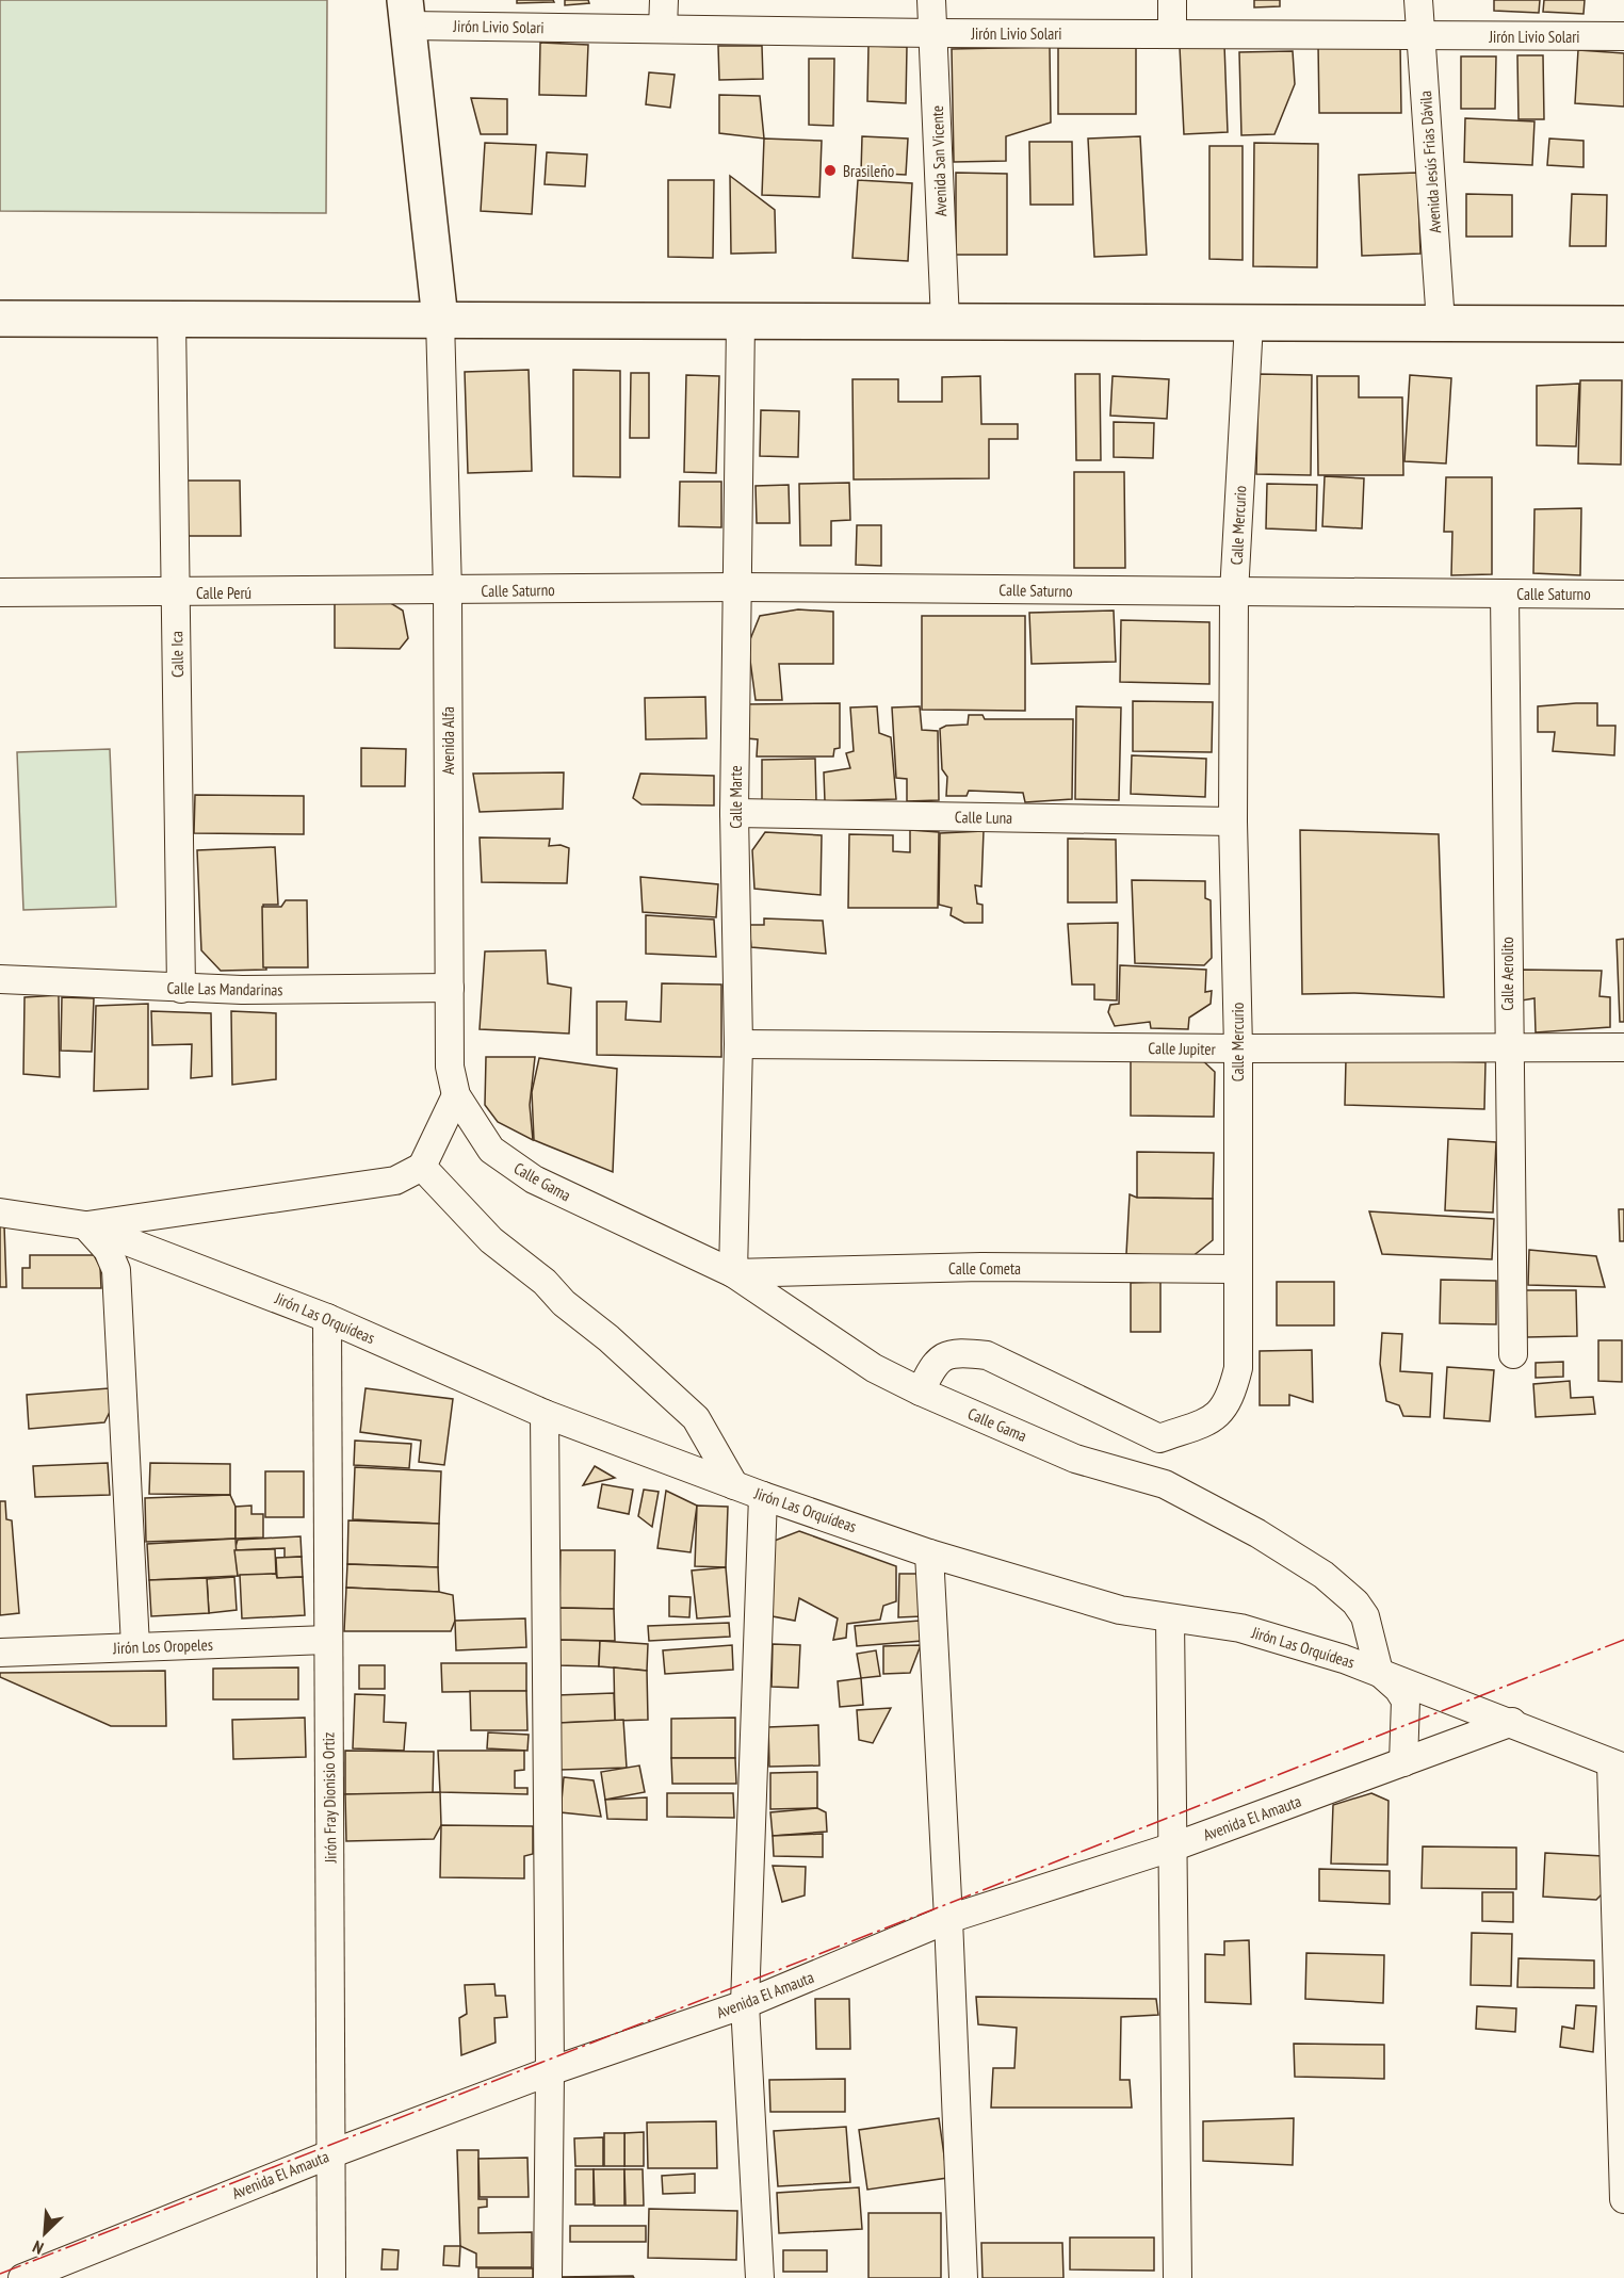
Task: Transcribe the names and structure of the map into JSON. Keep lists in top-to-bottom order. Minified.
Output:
{"streets":{"street":["Jirón Livio Solari","Avenida San Vicente","Avenida Jesús Frias Dávila","Calle Mercurio","Calle Saturno","Calle Perú","Calle Ica","Avenida Alfa","Calle Marte","Calle Luna","Calle Aerolito","Calle Las Mandarinas","Calle Jupiter","Calle Gama","Calle Cometa","Jirón Las Orquídeas","Jirón Los Oropeles","Jirón Fray Dionisio Ortiz","Avenida El Amauta"]},"crossings":[["Jirón Livio Solari","Avenida San Vicente"],["Jirón Livio Solari","Avenida Jesús Frias Dávila"],["Calle Mercurio","Calle Saturno"],["Calle Mercurio","Calle Luna"],["Calle Mercurio","Calle Jupiter"],["Calle Mercurio","Calle Gama"],["Calle Mercurio","Calle Cometa"],["Calle Saturno","Calle Perú"],["Calle Saturno","Avenida Alfa"],["Calle Saturno","Calle Marte"],["Calle Saturno","Calle Aerolito"],["Calle Perú","Calle Ica"],["Calle Perú","Avenida Alfa"],["Calle Ica","Calle Las Mandarinas"],["Avenida Alfa","Calle Las Mandarinas"],["Avenida Alfa","Calle Gama"],["Calle Marte","Calle Luna"],["Calle Marte","Calle Jupiter"],["Calle Marte","Calle Gama"],["Calle Marte","Calle Cometa"],["Calle Aerolito","Calle Jupiter"],["Calle Gama","Calle Cometa"],["Calle Gama","Jirón Las Orquídeas"],["Jirón Las Orquídeas","Jirón Fray Dionisio Ortiz"],["Jirón Las Orquídeas","Avenida El Amauta"],["Jirón Los Oropeles","Jirón Fray Dionisio Ortiz"],["Jirón Fray Dionisio Ortiz","Avenida El Amauta"]],"places":["Brasileño"],"north":"bottom left"}
